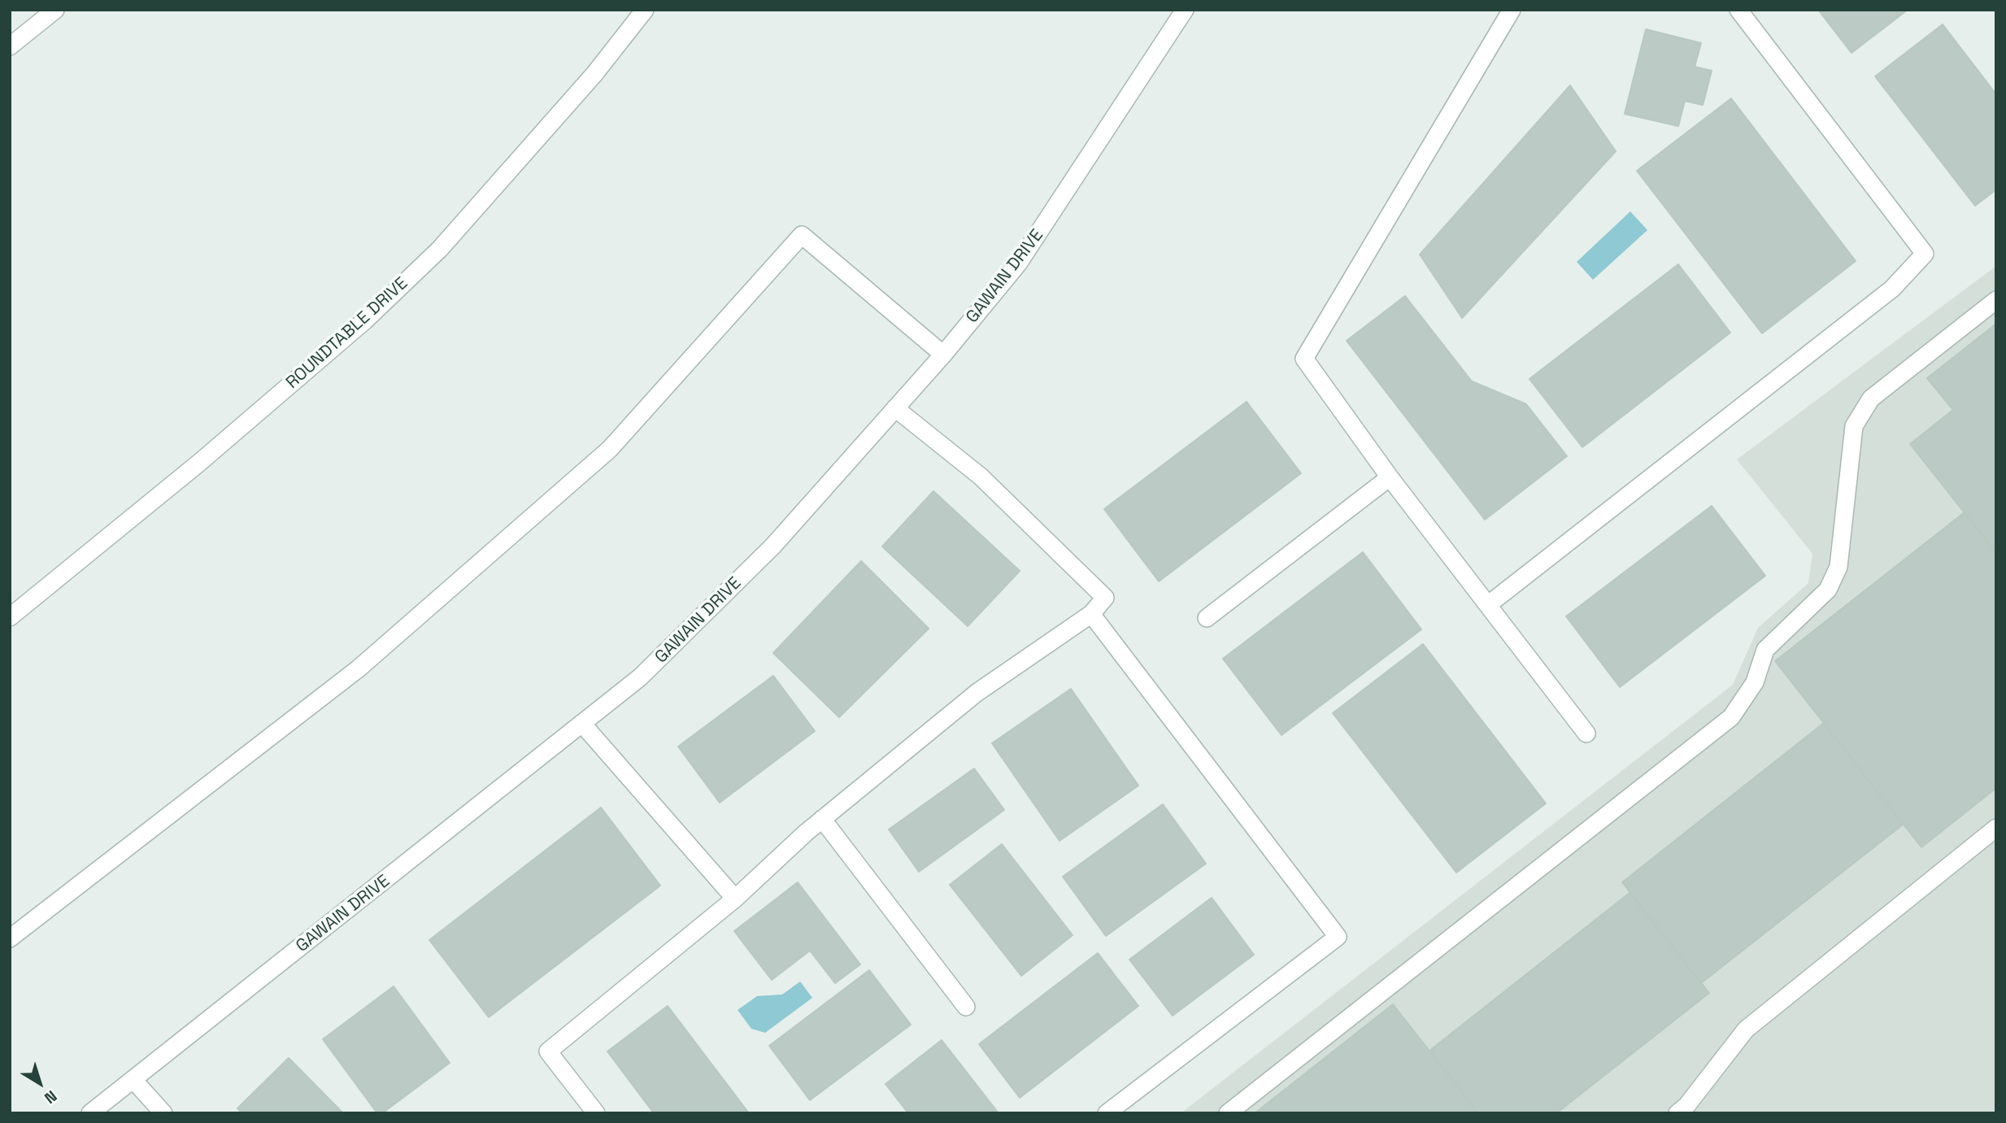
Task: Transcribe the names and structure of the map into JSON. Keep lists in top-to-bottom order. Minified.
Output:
{"streets":{"street":["GAWAIN DRIVE","ROUNDTABLE DRIVE"]},"north":"bottom right"}
